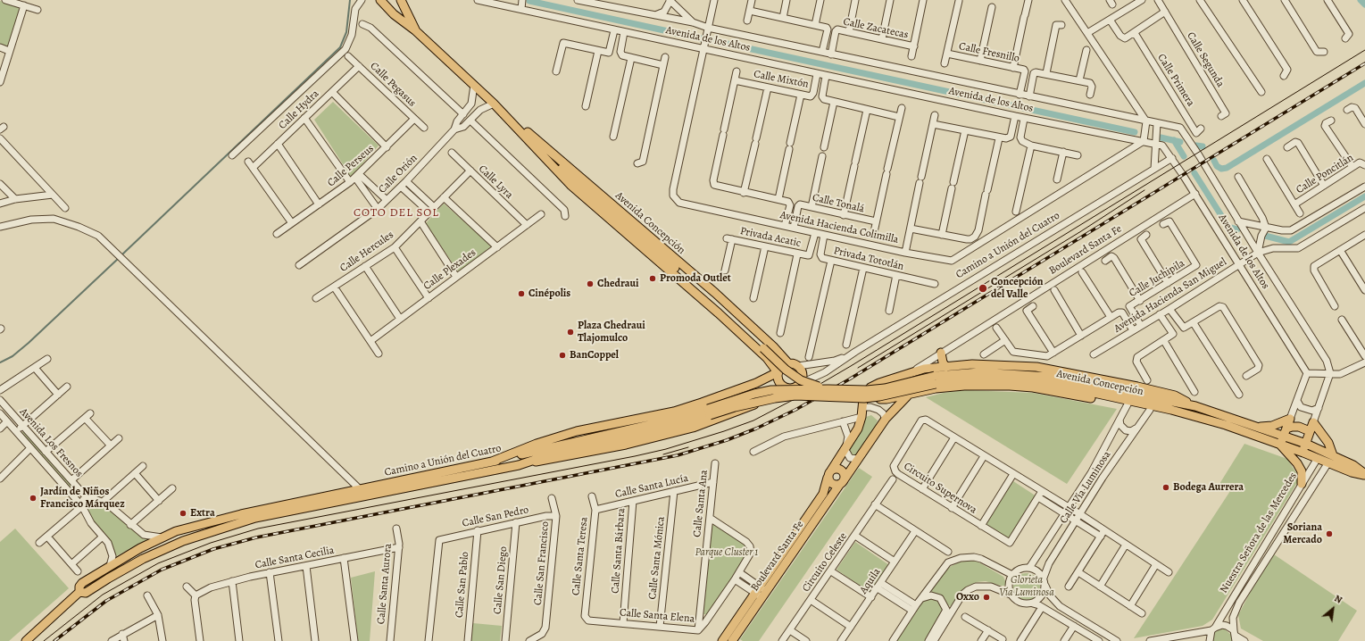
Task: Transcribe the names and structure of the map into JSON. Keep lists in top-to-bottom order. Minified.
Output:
{"streets":{"main road":["Avenida Concepción","Camino a Unión del Cuatro","Boulevard Santa Fe","Nuestra Señora de las Mercedes"],"street":["Calle Zacatecas","Avenida de los Altos","Calle Fresnillo","Calle Segunda","Calle Mixtón","Calle Primera","Calle Pegasus","Calle Hydra","Calle Perseus","Calle Orión","Calle Poncitlán","Calle Lyra","Calle Tonalá","Avenida Hacienda Colimilla","Privada Acatic","Calle Hercules","Privada Tototlán","Calle Plexades","Calle Juchipila","Avenida Hacienda San Miguel","Avenida Los Fresnos","Calle Santa Lucía","Calle Vía Luminosa","Circuito Supernova","Calle Santa Ana","Calle San Pedro","Calle Santa Bárbara","Calle Santa Teresa","Calle Santa Cecilia","Calle Santa Mónica","Circuito Celeste","Calle San Francisco","Calle San Diego","Aquila","Calle Santa Aurora","Calle San Pablo","Calle Santa Elena"]},"crossings":[["Calle Zacatecas","Avenida de los Altos"],["Avenida de los Altos","Calle Fresnillo"],["Avenida de los Altos","Calle Mixtón"],["Avenida de los Altos","Avenida Hacienda Colimilla"],["Avenida de los Altos","Camino a Unión del Cuatro"],["Avenida de los Altos","Boulevard Santa Fe"],["Avenida de los Altos","Avenida Hacienda San Miguel"],["Calle Pegasus","Calle Hydra"],["Calle Pegasus","Calle Perseus"],["Calle Orión","Avenida Concepción"],["Calle Lyra","Calle Hercules"],["Calle Lyra","Calle Plexades"],["Calle Tonalá","Avenida Hacienda Colimilla"],["Avenida Concepción","Camino a Unión del Cuatro"],["Avenida Concepción","Nuestra Señora de las Mercedes"],["Avenida Hacienda Colimilla","Privada Acatic"],["Avenida Hacienda Colimilla","Privada Tototlán"],["Camino a Unión del Cuatro","Avenida Los Fresnos"],["Calle Juchipila","Avenida Hacienda San Miguel"],["Calle Santa Lucía","Calle Santa Ana"],["Calle Santa Lucía","Calle Santa Bárbara"],["Calle Santa Lucía","Calle Santa Teresa"],["Calle Santa Lucía","Calle Santa Mónica"],["Calle Vía Luminosa","Circuito Supernova"],["Calle Santa Ana","Calle Santa Elena"],["Calle San Pedro","Calle San Francisco"],["Calle San Pedro","Calle San Diego"],["Calle San Pedro","Calle San Pablo"],["Calle Santa Bárbara","Calle Santa Elena"],["Calle Santa Teresa","Calle Santa Elena"],["Calle Santa Cecilia","Calle Santa Aurora"],["Calle Santa Mónica","Calle Santa Elena"]],"districts":["COTO DEL SOL"],"parks":["Parque Cluster 1","Glorieta Vía Luminosa"],"places":["Promoda Outlet","Chedraui","Concepción del Valle","Cinépolis","Plaza Chedraui Tlajomulco","BanCoppel","Bodega Aurrera","Jardín de Niños Francisco Márquez","Extra","Soriana Mercado","Oxxo"],"north":"top right"}
